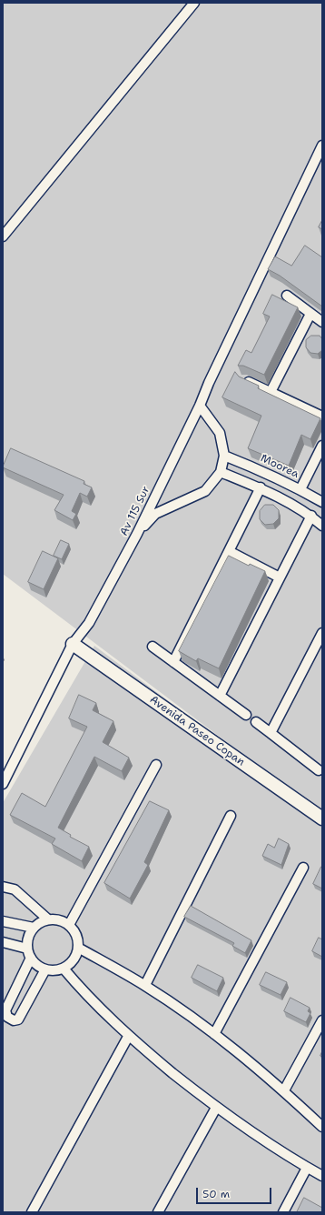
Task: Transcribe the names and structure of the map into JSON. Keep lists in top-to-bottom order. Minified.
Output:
{"streets":{"main road":["Avenida Paseo Copan"],"street":["Moorea","Av 115 Sur"]},"crossings":[["Av 115 Sur","Avenida Paseo Copan"]],"scale_bar":"50 m"}
